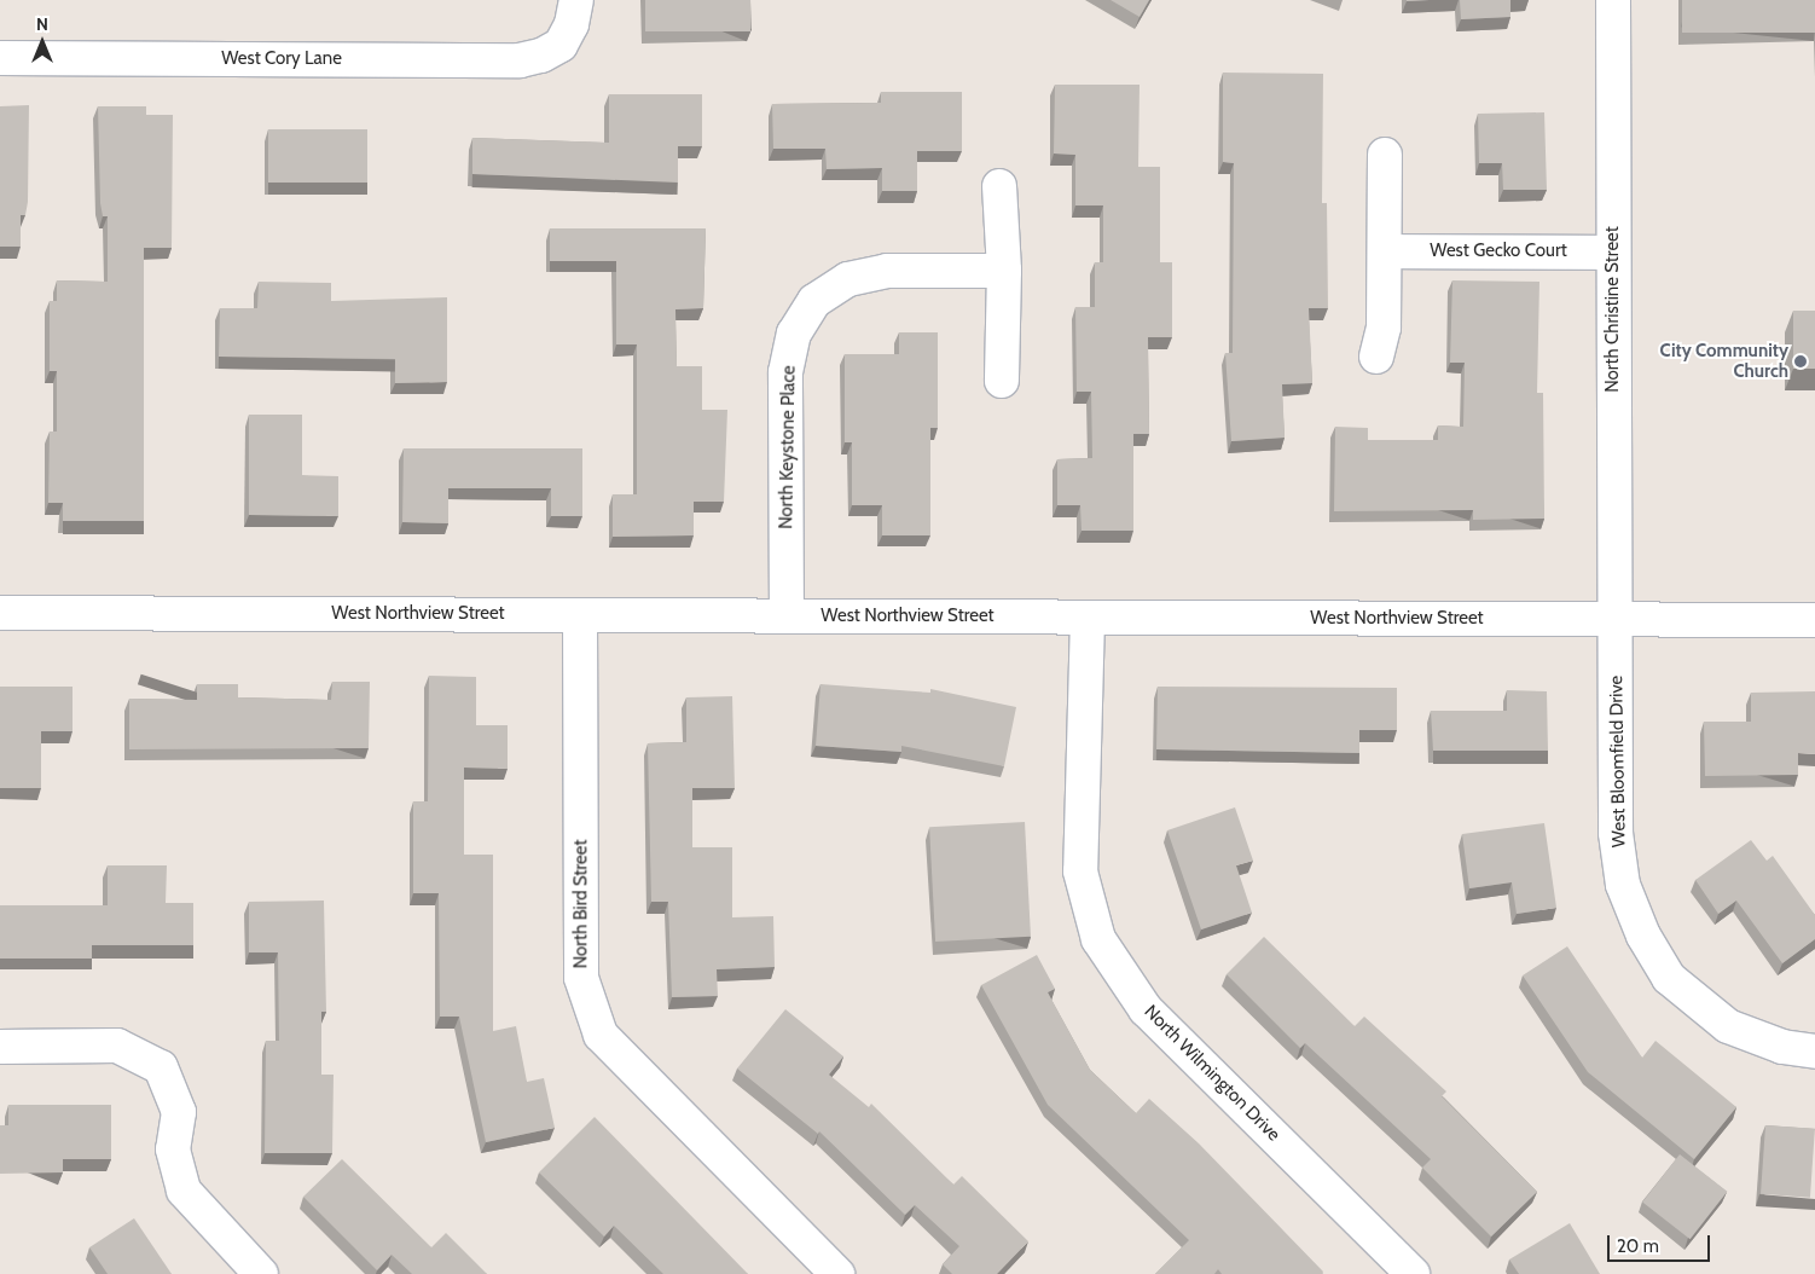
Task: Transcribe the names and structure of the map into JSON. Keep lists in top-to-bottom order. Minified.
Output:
{"streets":{"street":["West Cory Lane","West Gecko Court","North Christine Street","North Keystone Place","West Northview Street","West Bloomfield Drive","North Bird Street","North Wilmington Drive"]},"crossings":[["West Gecko Court","North Christine Street"],["North Christine Street","West Northview Street"],["North Christine Street","West Bloomfield Drive"],["North Keystone Place","West Northview Street"],["West Northview Street","West Bloomfield Drive"],["West Northview Street","North Bird Street"],["West Northview Street","North Wilmington Drive"]],"places":["City Community Church"],"scale_bar":"20 m","north":"top"}
